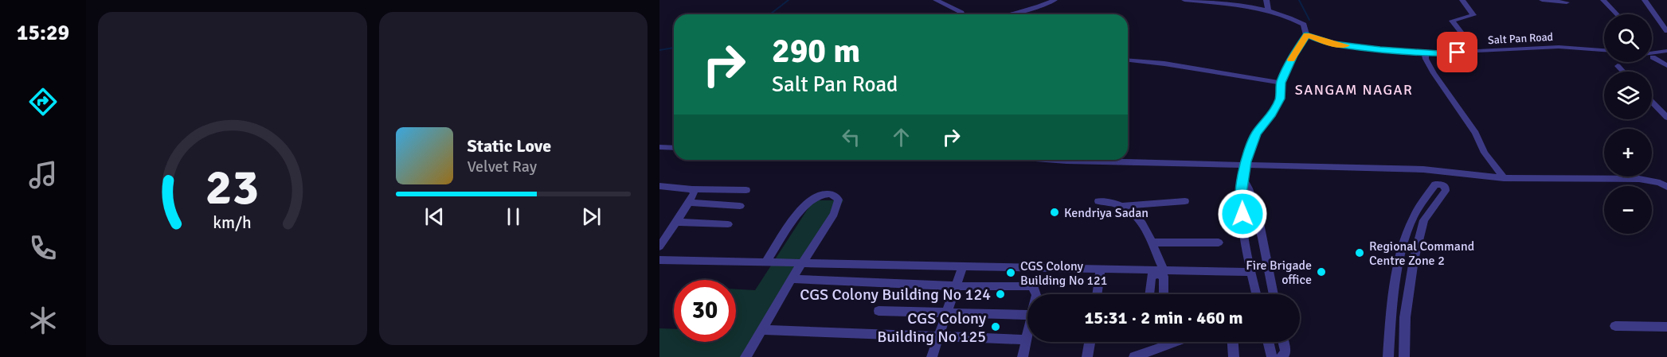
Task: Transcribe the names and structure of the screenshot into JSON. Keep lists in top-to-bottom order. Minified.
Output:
{"streets":{"street":["Salt Pan Road"]},"districts":["SANGAM NAGAR"],"places":["Kendriya Sadan","Regional Command Centre Zone 2","Fire Brigade office","CGS Colony Building No 121","CGS Colony Building No 124","CGS Colony Building No 125"],"page":{"tabs":"15:29","map_buttons":["+","−"],"turn":["290 m","Salt Pan Road"],"song":["Static Love","Velvet Ray"],"limit":"30","trip":"15:31 · 2 min · 460 m","gauge":["23","km/h"]}}
